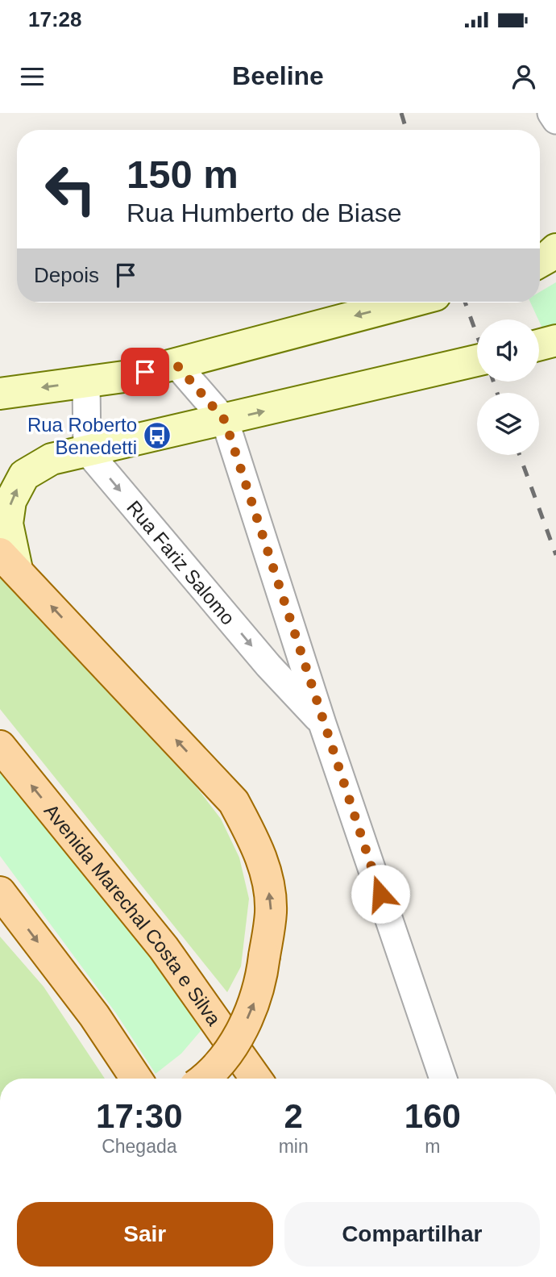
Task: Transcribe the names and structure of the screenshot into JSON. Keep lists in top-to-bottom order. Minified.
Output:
{"streets":{"main road":["Avenida Marechal Costa e Silva"],"street":["Rua Fariz Salomo"]},"places":{"bus stop":["Rua Roberto Benedetti"]},"page":{"status":"17:28","header":"Beeline","turn":["150 m","Rua Humberto de Biase"],"then":"Depois","eta":["17:30","Chegada","2","min","160","m"],"buttons":["Sair","Compartilhar"]}}
